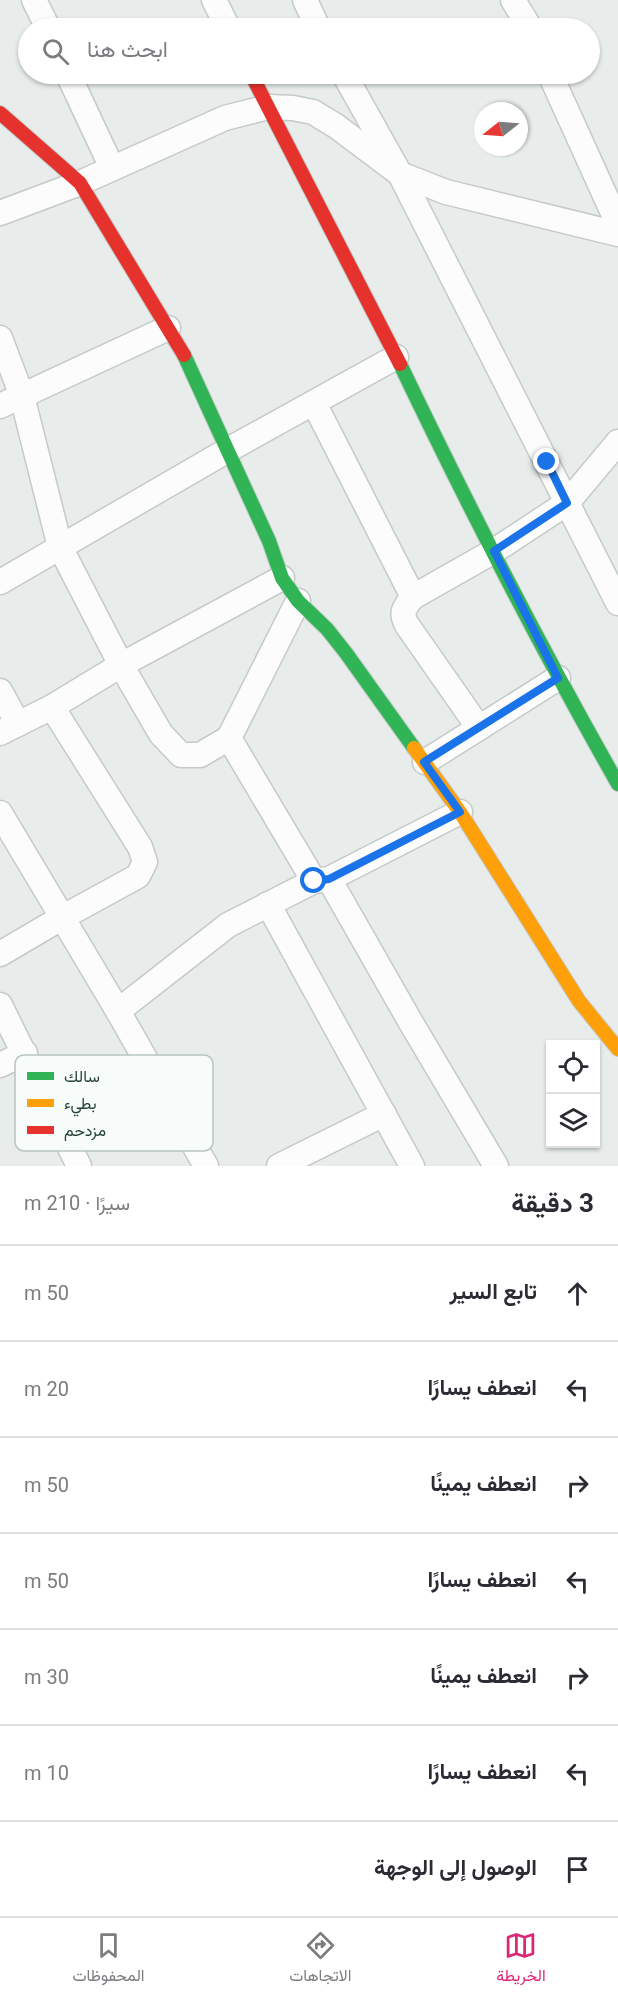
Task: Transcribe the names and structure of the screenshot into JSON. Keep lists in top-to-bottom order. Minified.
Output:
{"legend":["سالك","بطيء","مزدحم"],"north":"left","page":{"search":"ابحث هنا","heading":["3 دقيقة","سيرًا · 210 m"],"list":[["تابع السير","50 m"],["انعطف يسارًا","20 m"],["انعطف يمينًا","50 m"],["انعطف يسارًا","50 m"],["انعطف يمينًا","30 m"],["انعطف يسارًا","10 m"],"الوصول إلى الوجهة"],"nav":["الخريطة","الاتجاهات","المحفوظات"]}}
